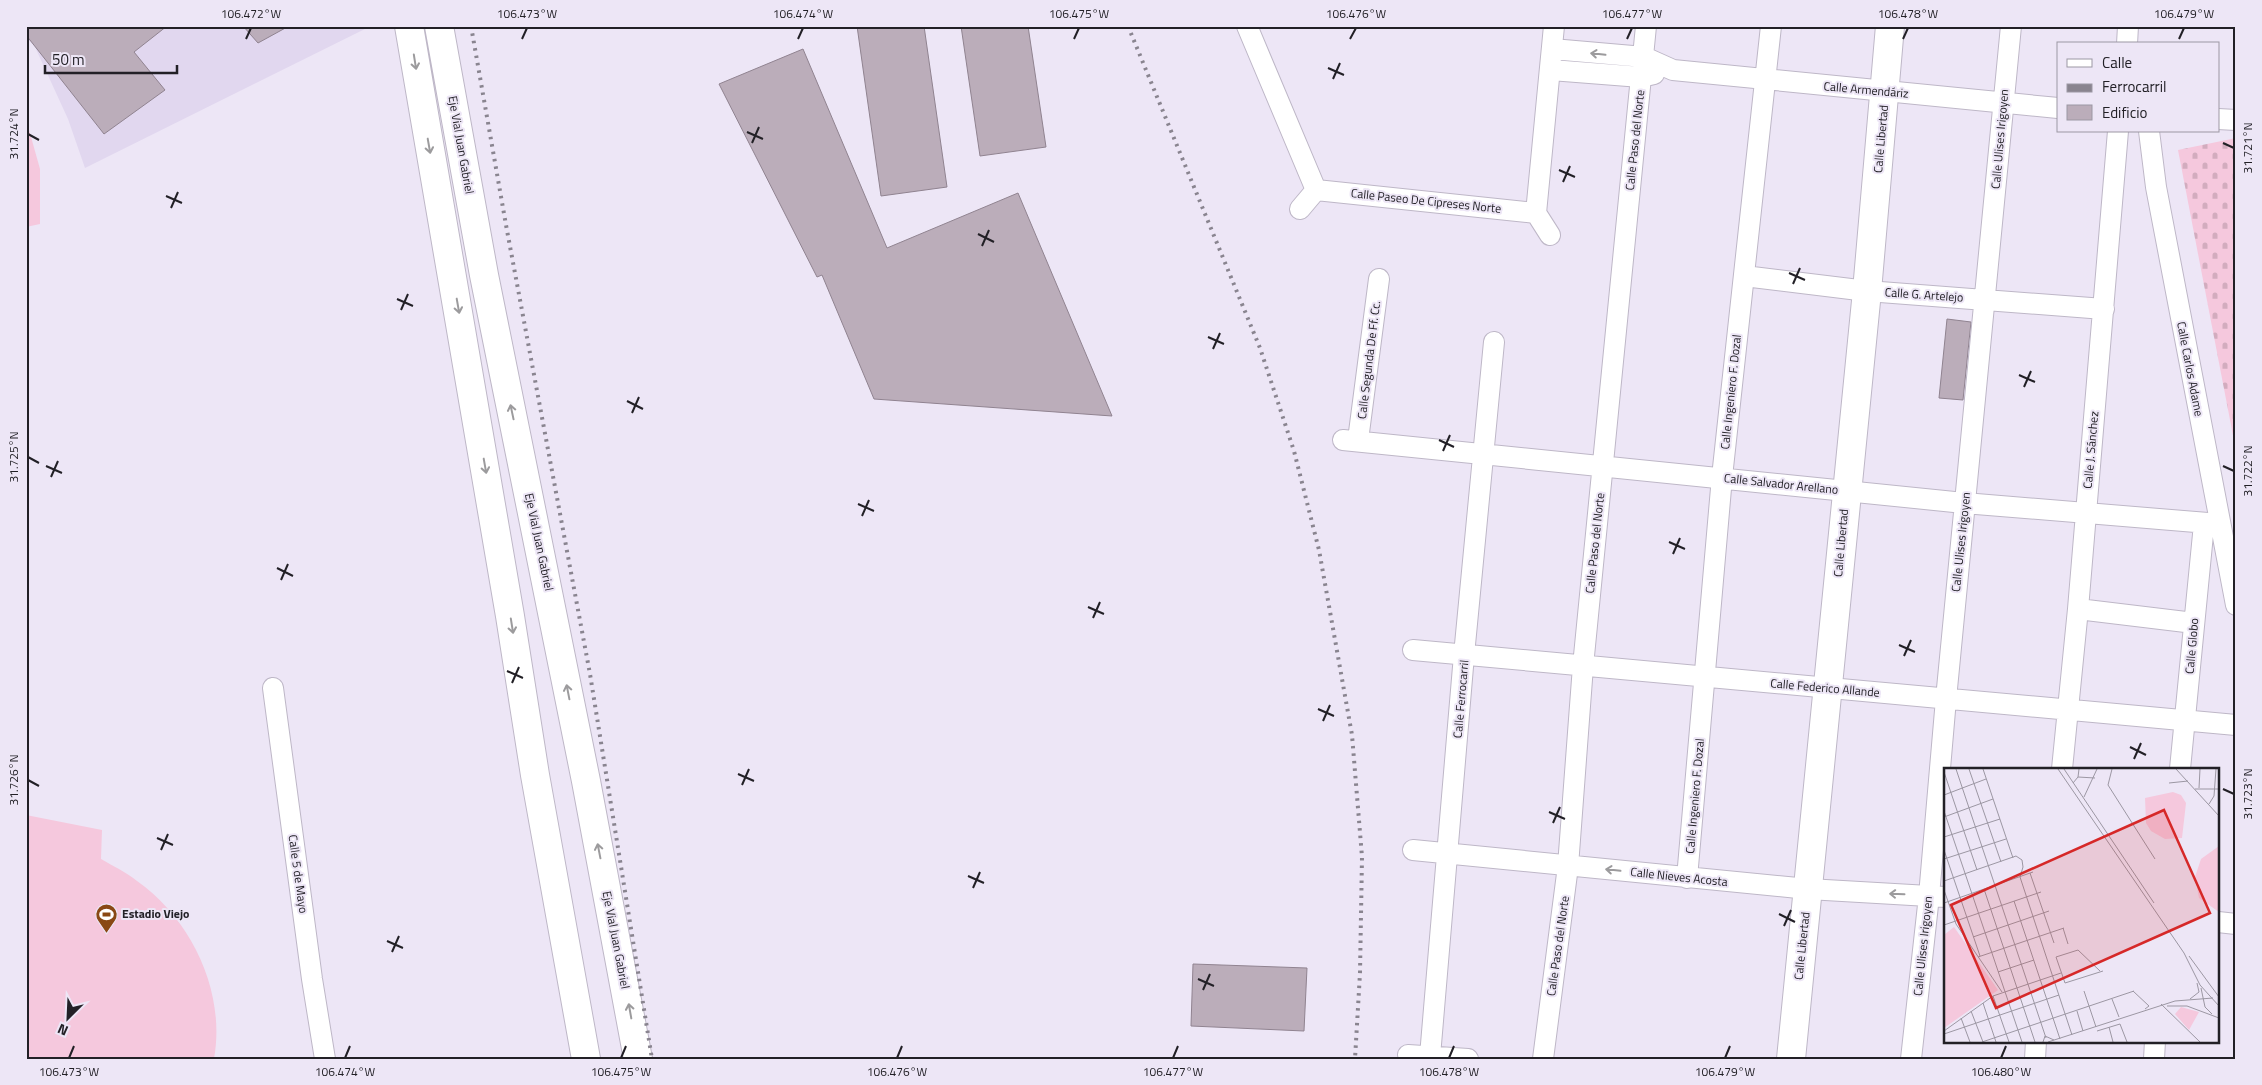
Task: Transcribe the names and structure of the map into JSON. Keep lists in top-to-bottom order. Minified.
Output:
{"streets":{"main road":["Calle Libertad","Eje Vial Juan Gabriel"],"street":["Calle Armendáriz","Calle Ulises Irigoyen","Calle Paso del Norte","Calle Paseo De Cipreses Norte","Calle G. Artelejo","Calle Segunda De Ff. Cc.","Calle Carlos Adame","Calle Ingeniero F. Dozal","Calle J. Sánchez","Calle Salvador Arellano","Calle Globo","Calle Federico Allande","Calle Ferrocarril","Calle 5 de Mayo","Calle Nieves Acosta"]},"crossings":[["Calle Armendáriz","Calle Libertad"],["Calle Armendáriz","Calle Ulises Irigoyen"],["Calle Armendáriz","Calle Paso del Norte"],["Calle Armendáriz","Calle Ingeniero F. Dozal"],["Calle Libertad","Calle G. Artelejo"],["Calle Libertad","Calle Salvador Arellano"],["Calle Libertad","Calle Federico Allande"],["Calle Libertad","Calle Nieves Acosta"],["Calle Ulises Irigoyen","Calle G. Artelejo"],["Calle Ulises Irigoyen","Calle Salvador Arellano"],["Calle Ulises Irigoyen","Calle Federico Allande"],["Calle Ulises Irigoyen","Calle Nieves Acosta"],["Calle Paso del Norte","Calle Salvador Arellano"],["Calle Paso del Norte","Calle Federico Allande"],["Calle Paso del Norte","Calle Nieves Acosta"],["Calle G. Artelejo","Calle Ingeniero F. Dozal"],["Calle G. Artelejo","Calle J. Sánchez"],["Calle Segunda De Ff. Cc.","Calle Salvador Arellano"],["Calle Carlos Adame","Calle Salvador Arellano"],["Calle Carlos Adame","Calle Globo"],["Calle Ingeniero F. Dozal","Calle Salvador Arellano"],["Calle Ingeniero F. Dozal","Calle Federico Allande"],["Calle Ingeniero F. Dozal","Calle Nieves Acosta"],["Calle J. Sánchez","Calle Salvador Arellano"],["Calle J. Sánchez","Calle Federico Allande"],["Calle Salvador Arellano","Calle Globo"],["Calle Salvador Arellano","Calle Ferrocarril"],["Calle Globo","Calle Federico Allande"],["Calle Federico Allande","Calle Ferrocarril"],["Calle Ferrocarril","Calle Nieves Acosta"]],"one_way":["Calle Nieves Acosta"],"places":{"sports":["Estadio Viejo"]},"legend":["Calle","Ferrocarril","Edificio"],"scale_bar":"50 m","north":"bottom left","coordinates":["106.472°W","106.473°W","106.474°W","106.475°W","106.476°W","106.477°W","106.478°W","106.479°W","31.724°N","31.721°N","31.725°N","31.722°N","31.726°N","31.723°N","106.480°W"]}
